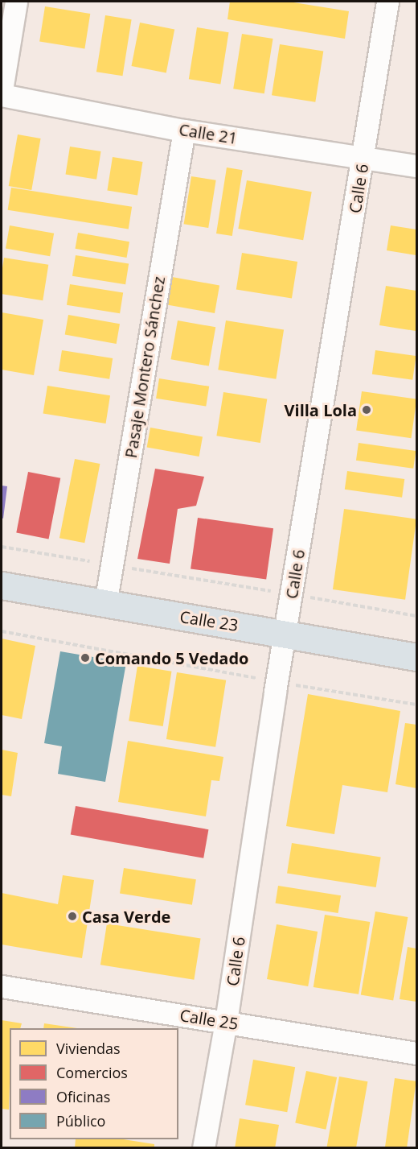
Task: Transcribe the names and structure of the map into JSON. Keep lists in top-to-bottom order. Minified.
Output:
{"streets":{"main road":["Calle 23"],"street":["Calle 21","Calle 6","Pasaje Montero Sánchez","Calle 25"]},"crossings":[["Calle 21","Calle 6"],["Calle 21","Pasaje Montero Sánchez"],["Calle 6","Calle 23"],["Calle 6","Calle 25"],["Pasaje Montero Sánchez","Calle 23"]],"places":["Villa Lola","Comando 5 Vedado","Casa Verde"],"legend":["Viviendas","Comercios","Oficinas","Público"]}
